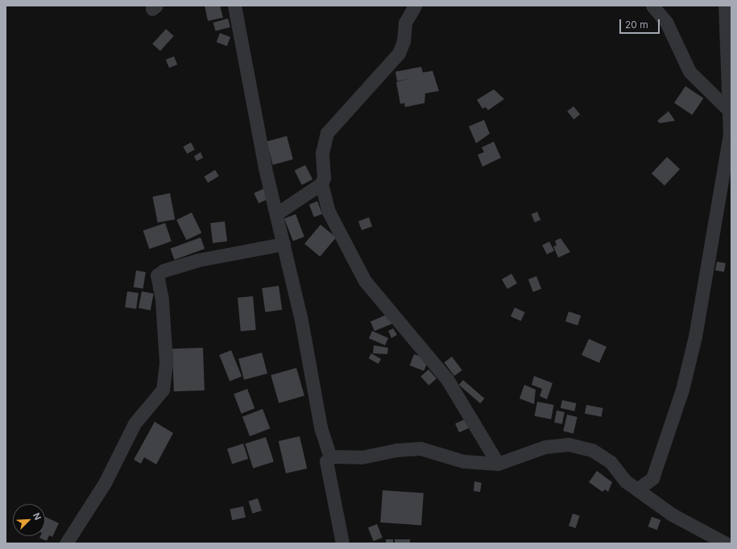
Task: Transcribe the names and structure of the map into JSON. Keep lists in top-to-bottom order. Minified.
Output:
{"scale_bar":"20 m","north":"top right"}
